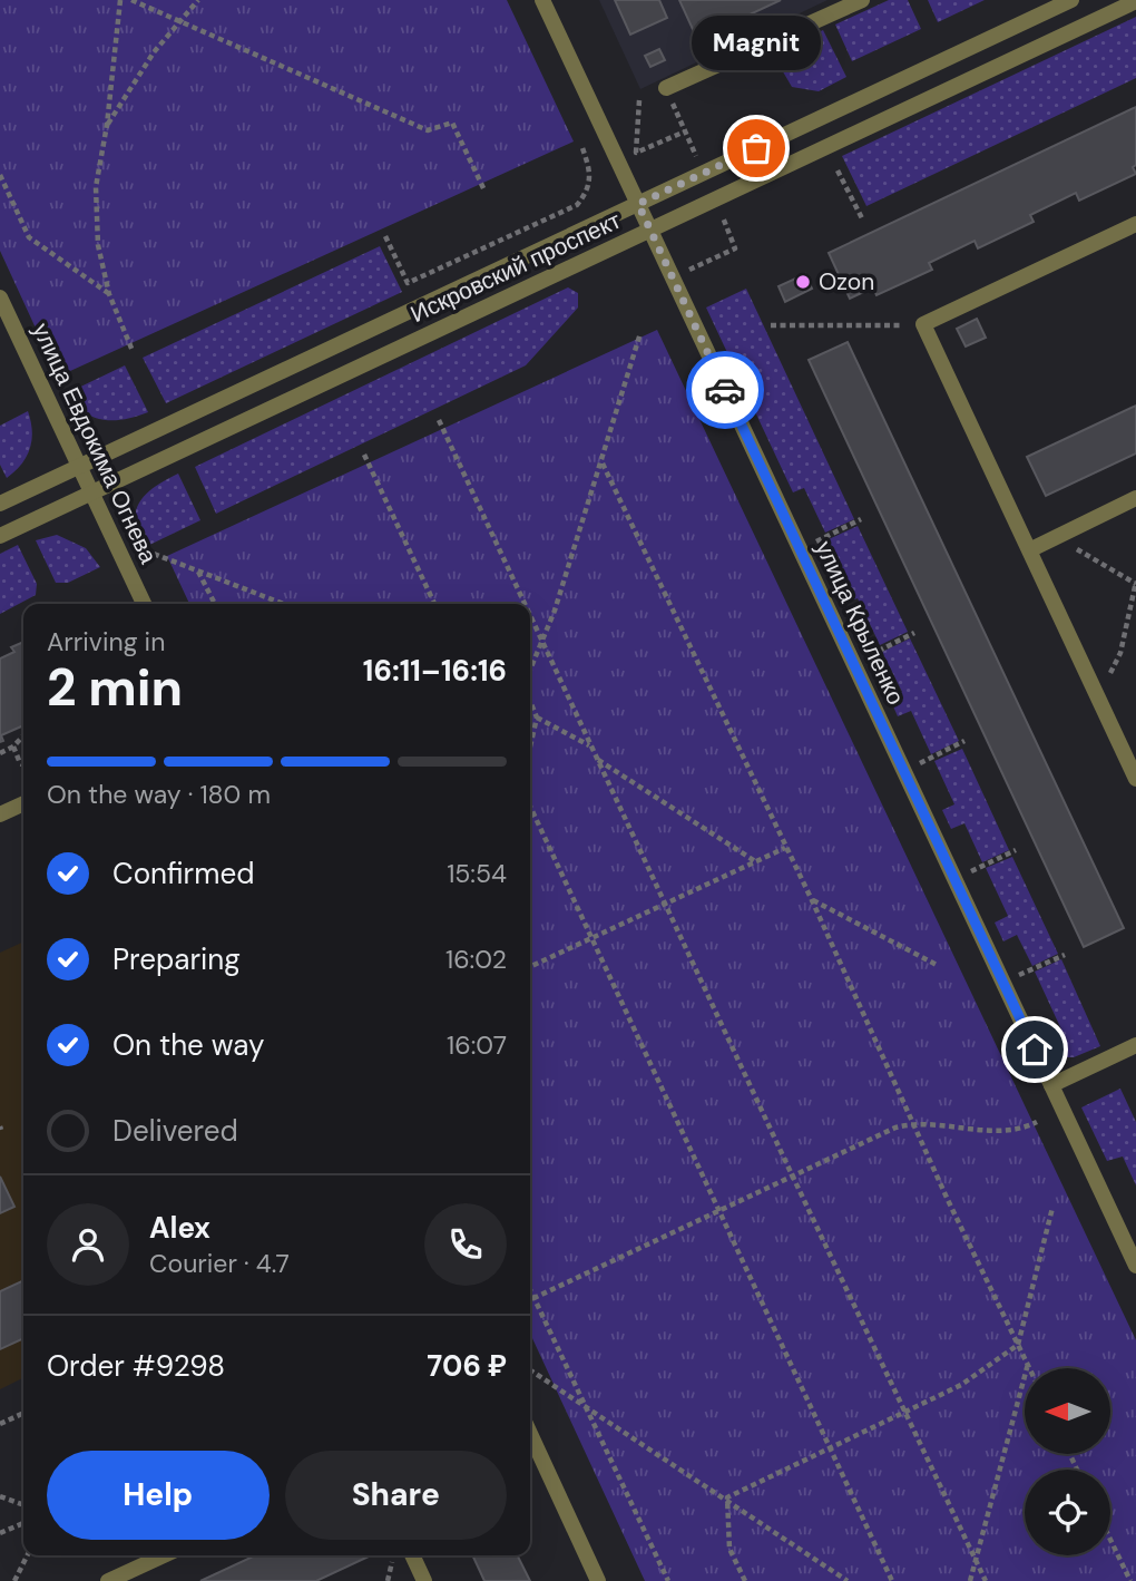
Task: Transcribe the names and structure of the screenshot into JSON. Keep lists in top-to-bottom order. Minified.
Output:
{"streets":{"street":["Искровский проспект","улица Евдокима Огнева","улица Крыленко"]},"crossings":[["Искровский проспект","улица Евдокима Огнева"],["Искровский проспект","улица Крыленко"]],"places":["Magnit","Ozon"],"north":"left","page":{"bubble":"Magnit","heading":["2 min","Arriving in","16:11–16:16"],"panel":["Alex","Courier · 4.7","Order #9298","706 ₽"],"bar":"On the way · 180 m","list":[["Confirmed","15:54"],["Preparing","16:02"],["On the way","16:07"],"Delivered"],"buttons":["Help","Share"]}}
